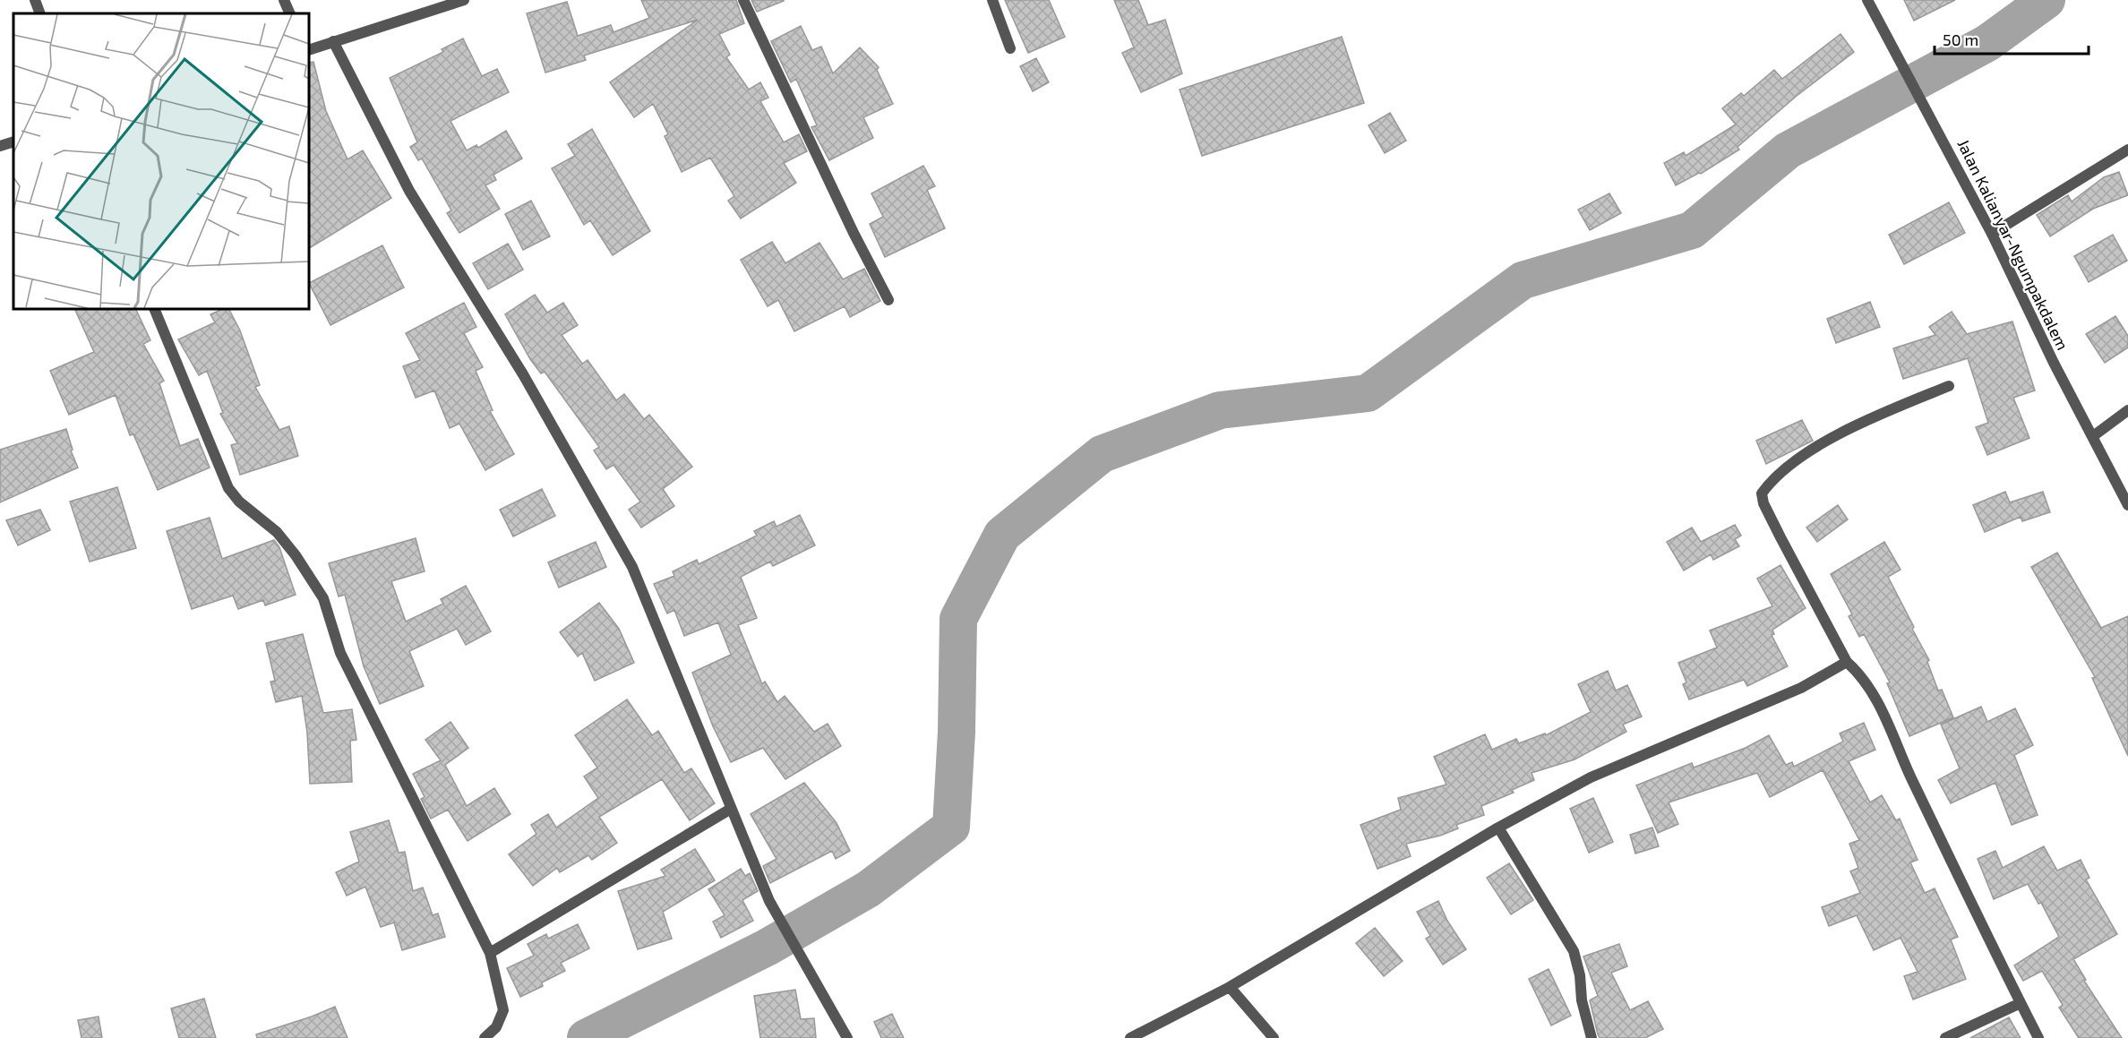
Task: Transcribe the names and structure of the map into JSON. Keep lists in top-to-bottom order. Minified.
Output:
{"streets":{"street":["Jalan Kalianyar-Ngumpakdalem"]},"scale_bar":"50 m"}
